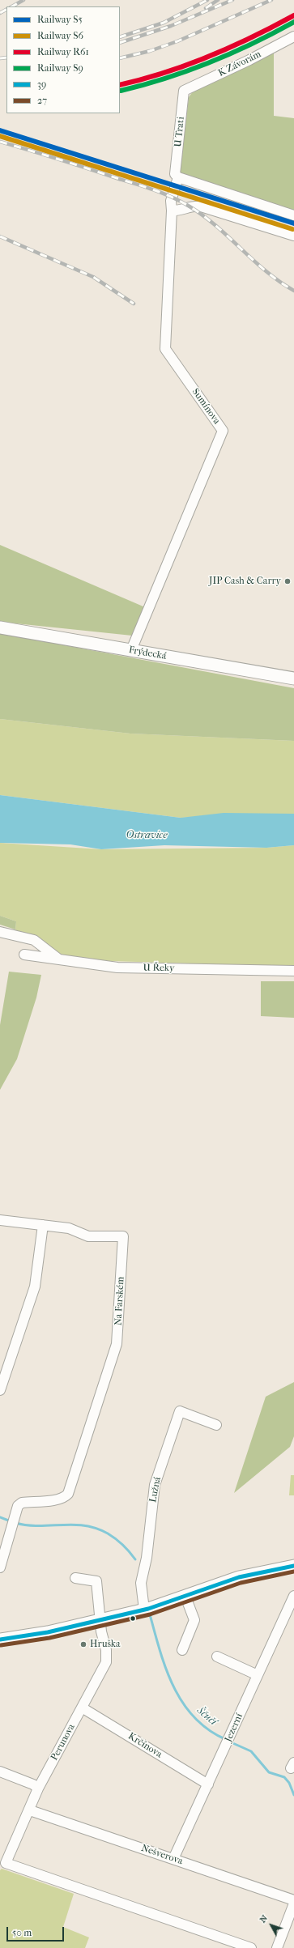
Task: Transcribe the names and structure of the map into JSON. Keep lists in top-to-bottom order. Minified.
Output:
{"streets":{"main road":["Frýdecká"],"street":["K Závorám","U Trati","Sumínova","U Řeky","Na Farském","Lužná","Jezerní","Perunova","Krčínova","Nešverova"]},"crossings":[["K Závorám","U Trati"],["U Trati","Sumínova"],["Sumínova","Frýdecká"],["Jezerní","Krčínova"],["Jezerní","Nešverova"],["Perunova","Krčínova"],["Perunova","Nešverova"]],"water":["Ostravice","Ščučí"],"places":["JIP Cash & Carry","Hruška"],"lines":["rail line R61","rail line S9","rail line S5","rail line S6","transit line 39","transit line 27"],"legend":["Railway S5","Railway S6","Railway R61","Railway S9","39","27"],"scale_bar":"50 m","north":"top left"}
